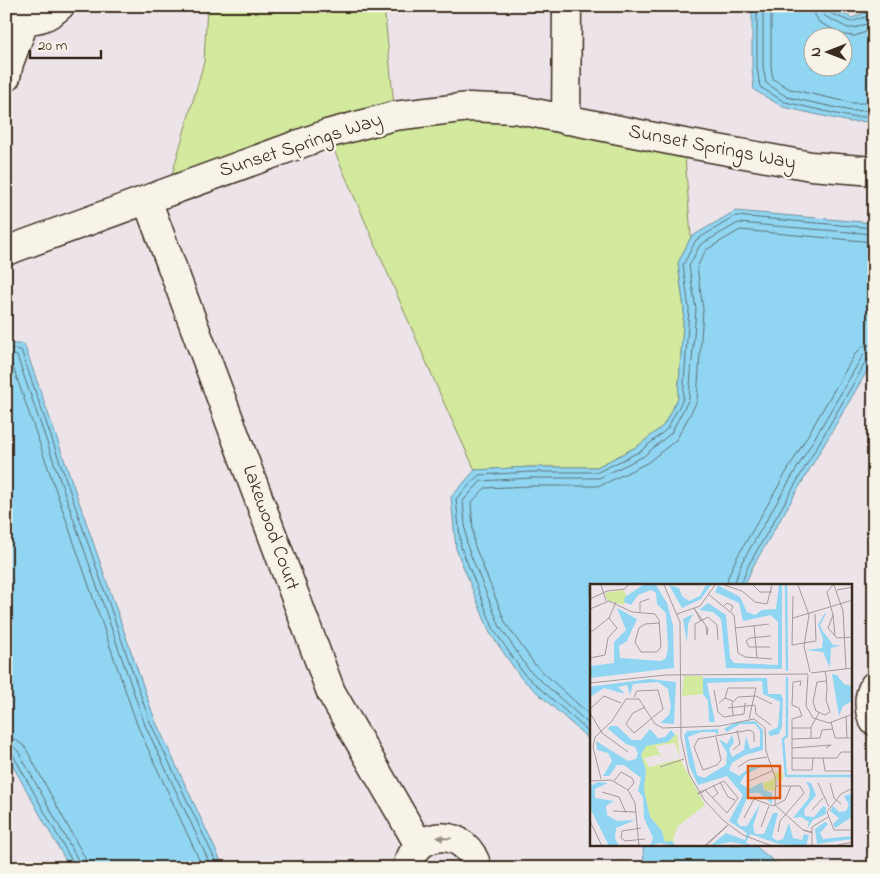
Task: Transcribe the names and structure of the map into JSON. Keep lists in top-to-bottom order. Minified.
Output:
{"streets":{"street":["Sunset Springs Way","Lakewood Court"]},"crossings":[["Sunset Springs Way","Lakewood Court"]],"scale_bar":"20 m","north":"left"}
